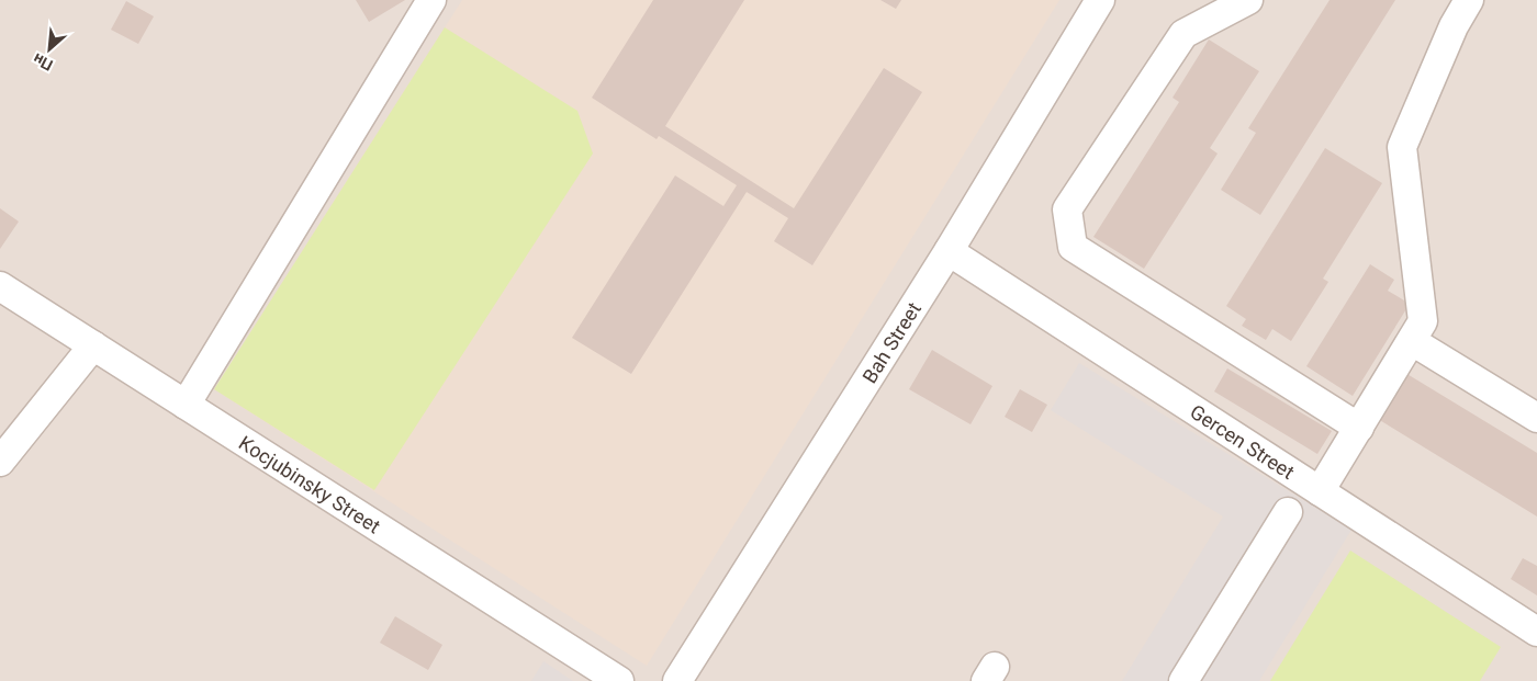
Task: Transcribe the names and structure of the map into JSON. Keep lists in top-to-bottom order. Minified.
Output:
{"streets":{"street":["Bah Street","Gercen Street","Kocjubinsky Street"]},"crossings":[["Bah Street","Gercen Street"]],"north":"bottom left"}
